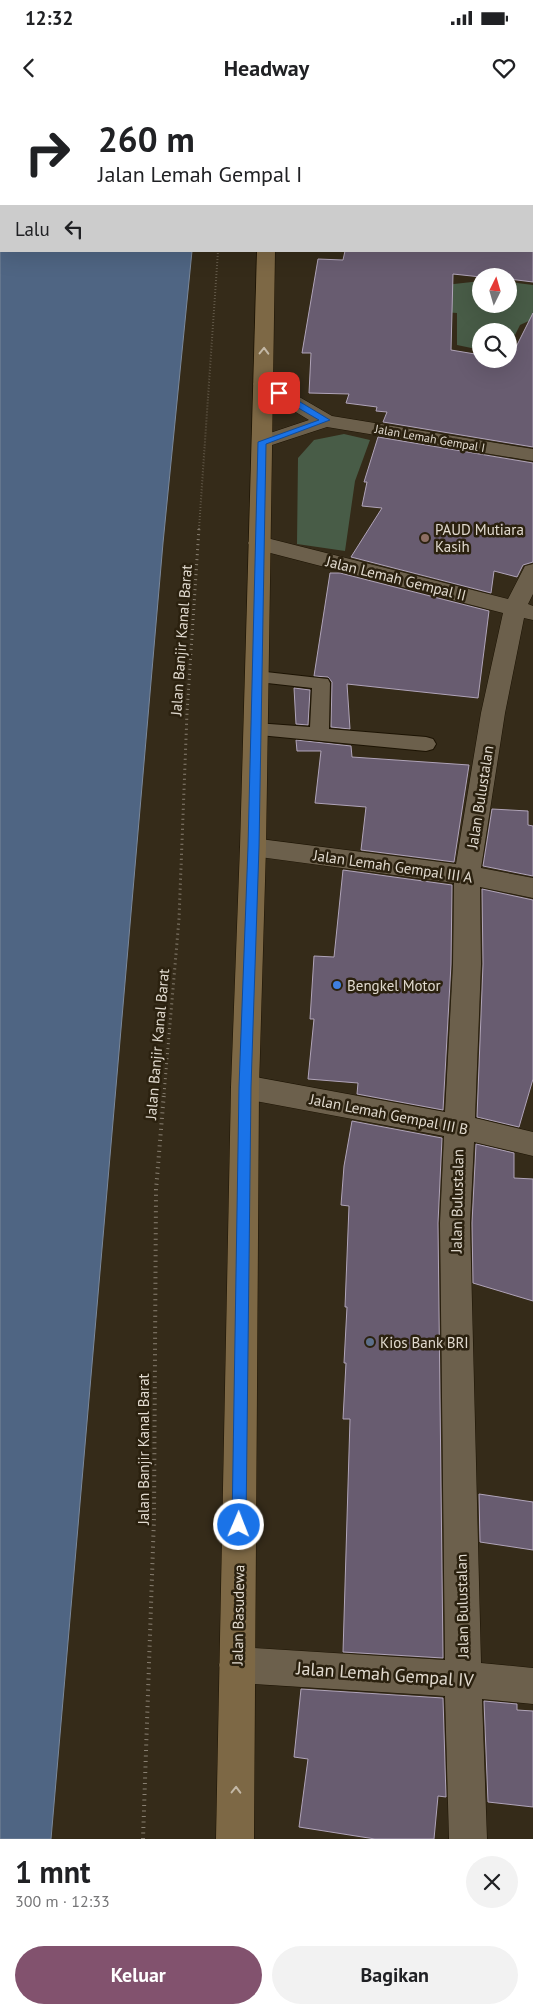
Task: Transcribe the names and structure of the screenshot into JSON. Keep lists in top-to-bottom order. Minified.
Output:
{"streets":{"street":["Jalan Lemah Gempal I","Jalan Lemah Gempal II","Jalan Bulustalan","Jalan Lemah Gempal III A","Jalan Lemah Gempal III B","Jalan Basudewa","Jalan Lemah Gempal IV"],"path":["Jalan Banjir Kanal Barat"]},"crossings":[["Jalan Lemah Gempal I","Jalan Basudewa"],["Jalan Lemah Gempal II","Jalan Bulustalan"],["Jalan Lemah Gempal II","Jalan Basudewa"],["Jalan Bulustalan","Jalan Lemah Gempal III A"],["Jalan Bulustalan","Jalan Lemah Gempal III B"],["Jalan Bulustalan","Jalan Lemah Gempal IV"],["Jalan Lemah Gempal III A","Jalan Basudewa"],["Jalan Lemah Gempal III B","Jalan Basudewa"],["Jalan Basudewa","Jalan Lemah Gempal IV"]],"places":["PAUD Mutiara Kasih","Bengkel Motor","Kios Bank BRI"],"north":"top","page":{"status":"12:32","header":"Headway","turn":["260 m","Jalan Lemah Gempal I"],"then":"Lalu","heading":["1 mnt","300 m · 12:33"],"buttons":["Keluar","Bagikan"]}}
